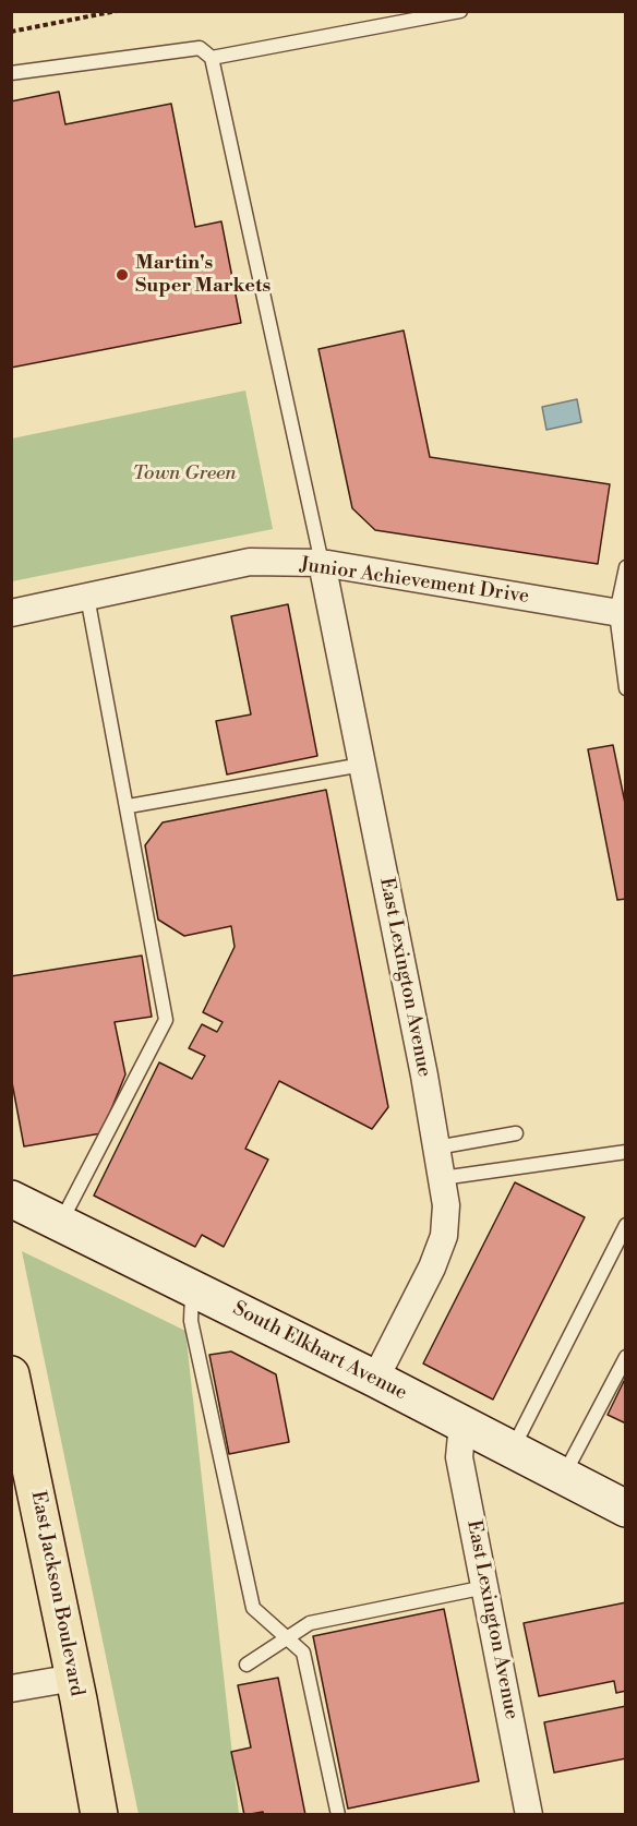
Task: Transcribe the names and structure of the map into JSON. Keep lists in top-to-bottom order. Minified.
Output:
{"streets":{"main road":["South Elkhart Avenue","East Jackson Boulevard"],"street":["Junior Achievement Drive","East Lexington Avenue"]},"crossings":[["Junior Achievement Drive","East Lexington Avenue"],["East Lexington Avenue","South Elkhart Avenue"]],"parks":["Town Green"],"places":["Martin's Super Markets"]}
